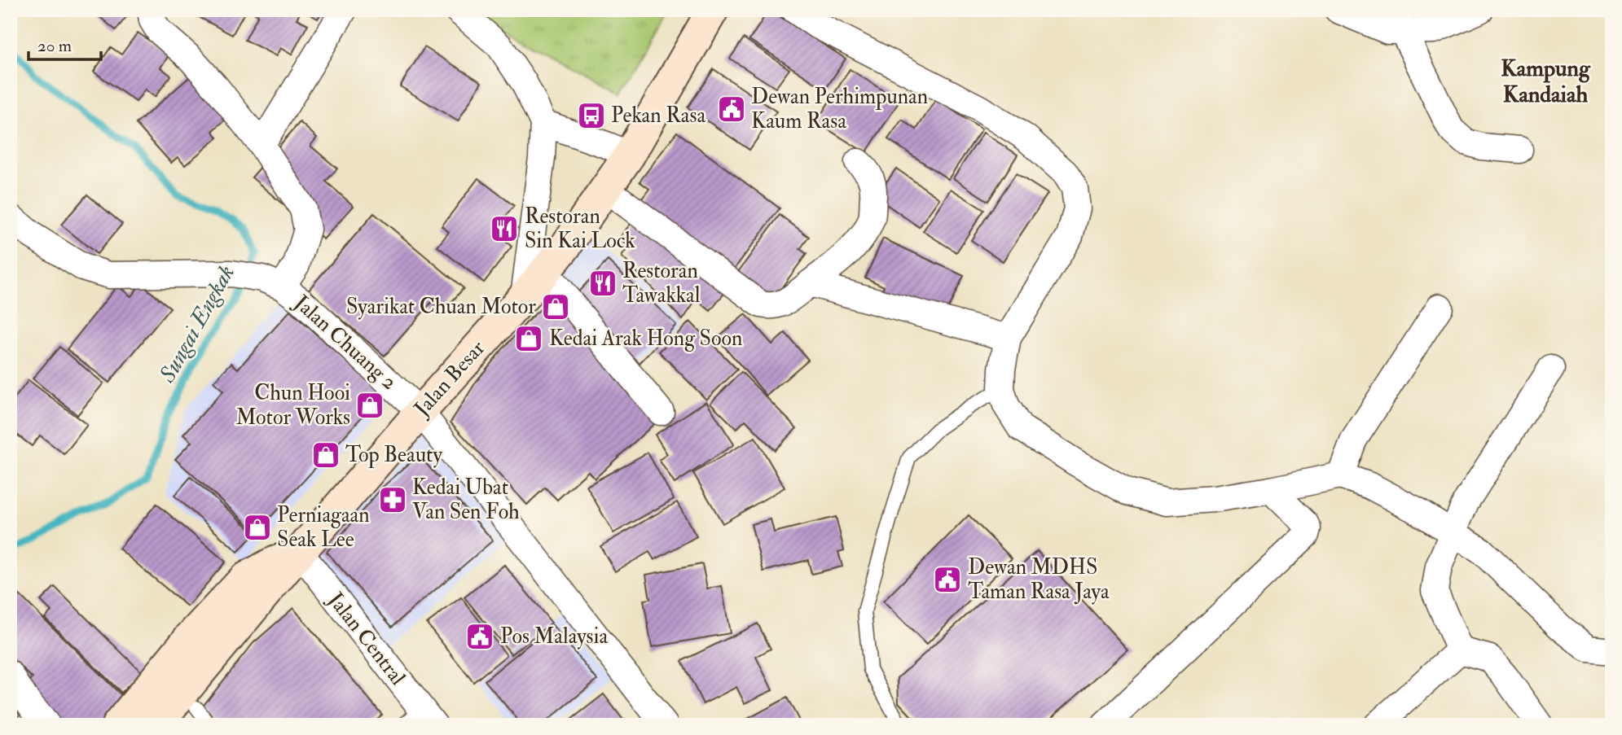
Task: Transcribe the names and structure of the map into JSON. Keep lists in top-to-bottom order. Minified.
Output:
{"streets":{"main road":["Jalan Besar"],"street":["Jalan Chuang 2","Jalan Central"]},"crossings":[["Jalan Chuang 2","Jalan Besar"],["Jalan Besar","Jalan Central"]],"districts":["Kampung Kandaiah"],"water":["Sungai Engkak"],"places":{"public building":["Dewan Perhimpunan Kaum Rasa","Dewan MDHS Taman Rasa Jaya","Pos Malaysia"],"bus stop":["Pekan Rasa"],"restaurant":["Restoran Sin Kai Lock","Restoran Tawakkal"],"shop":["Syarikat Chuan Motor","Kedai Arak Hong Soon","Chun Hooi Motor Works","Top Beauty","Perniagaan Seak Lee"],"pharmacy":["Kedai Ubat Van Sen Foh"]},"scale_bar":"20 m"}
